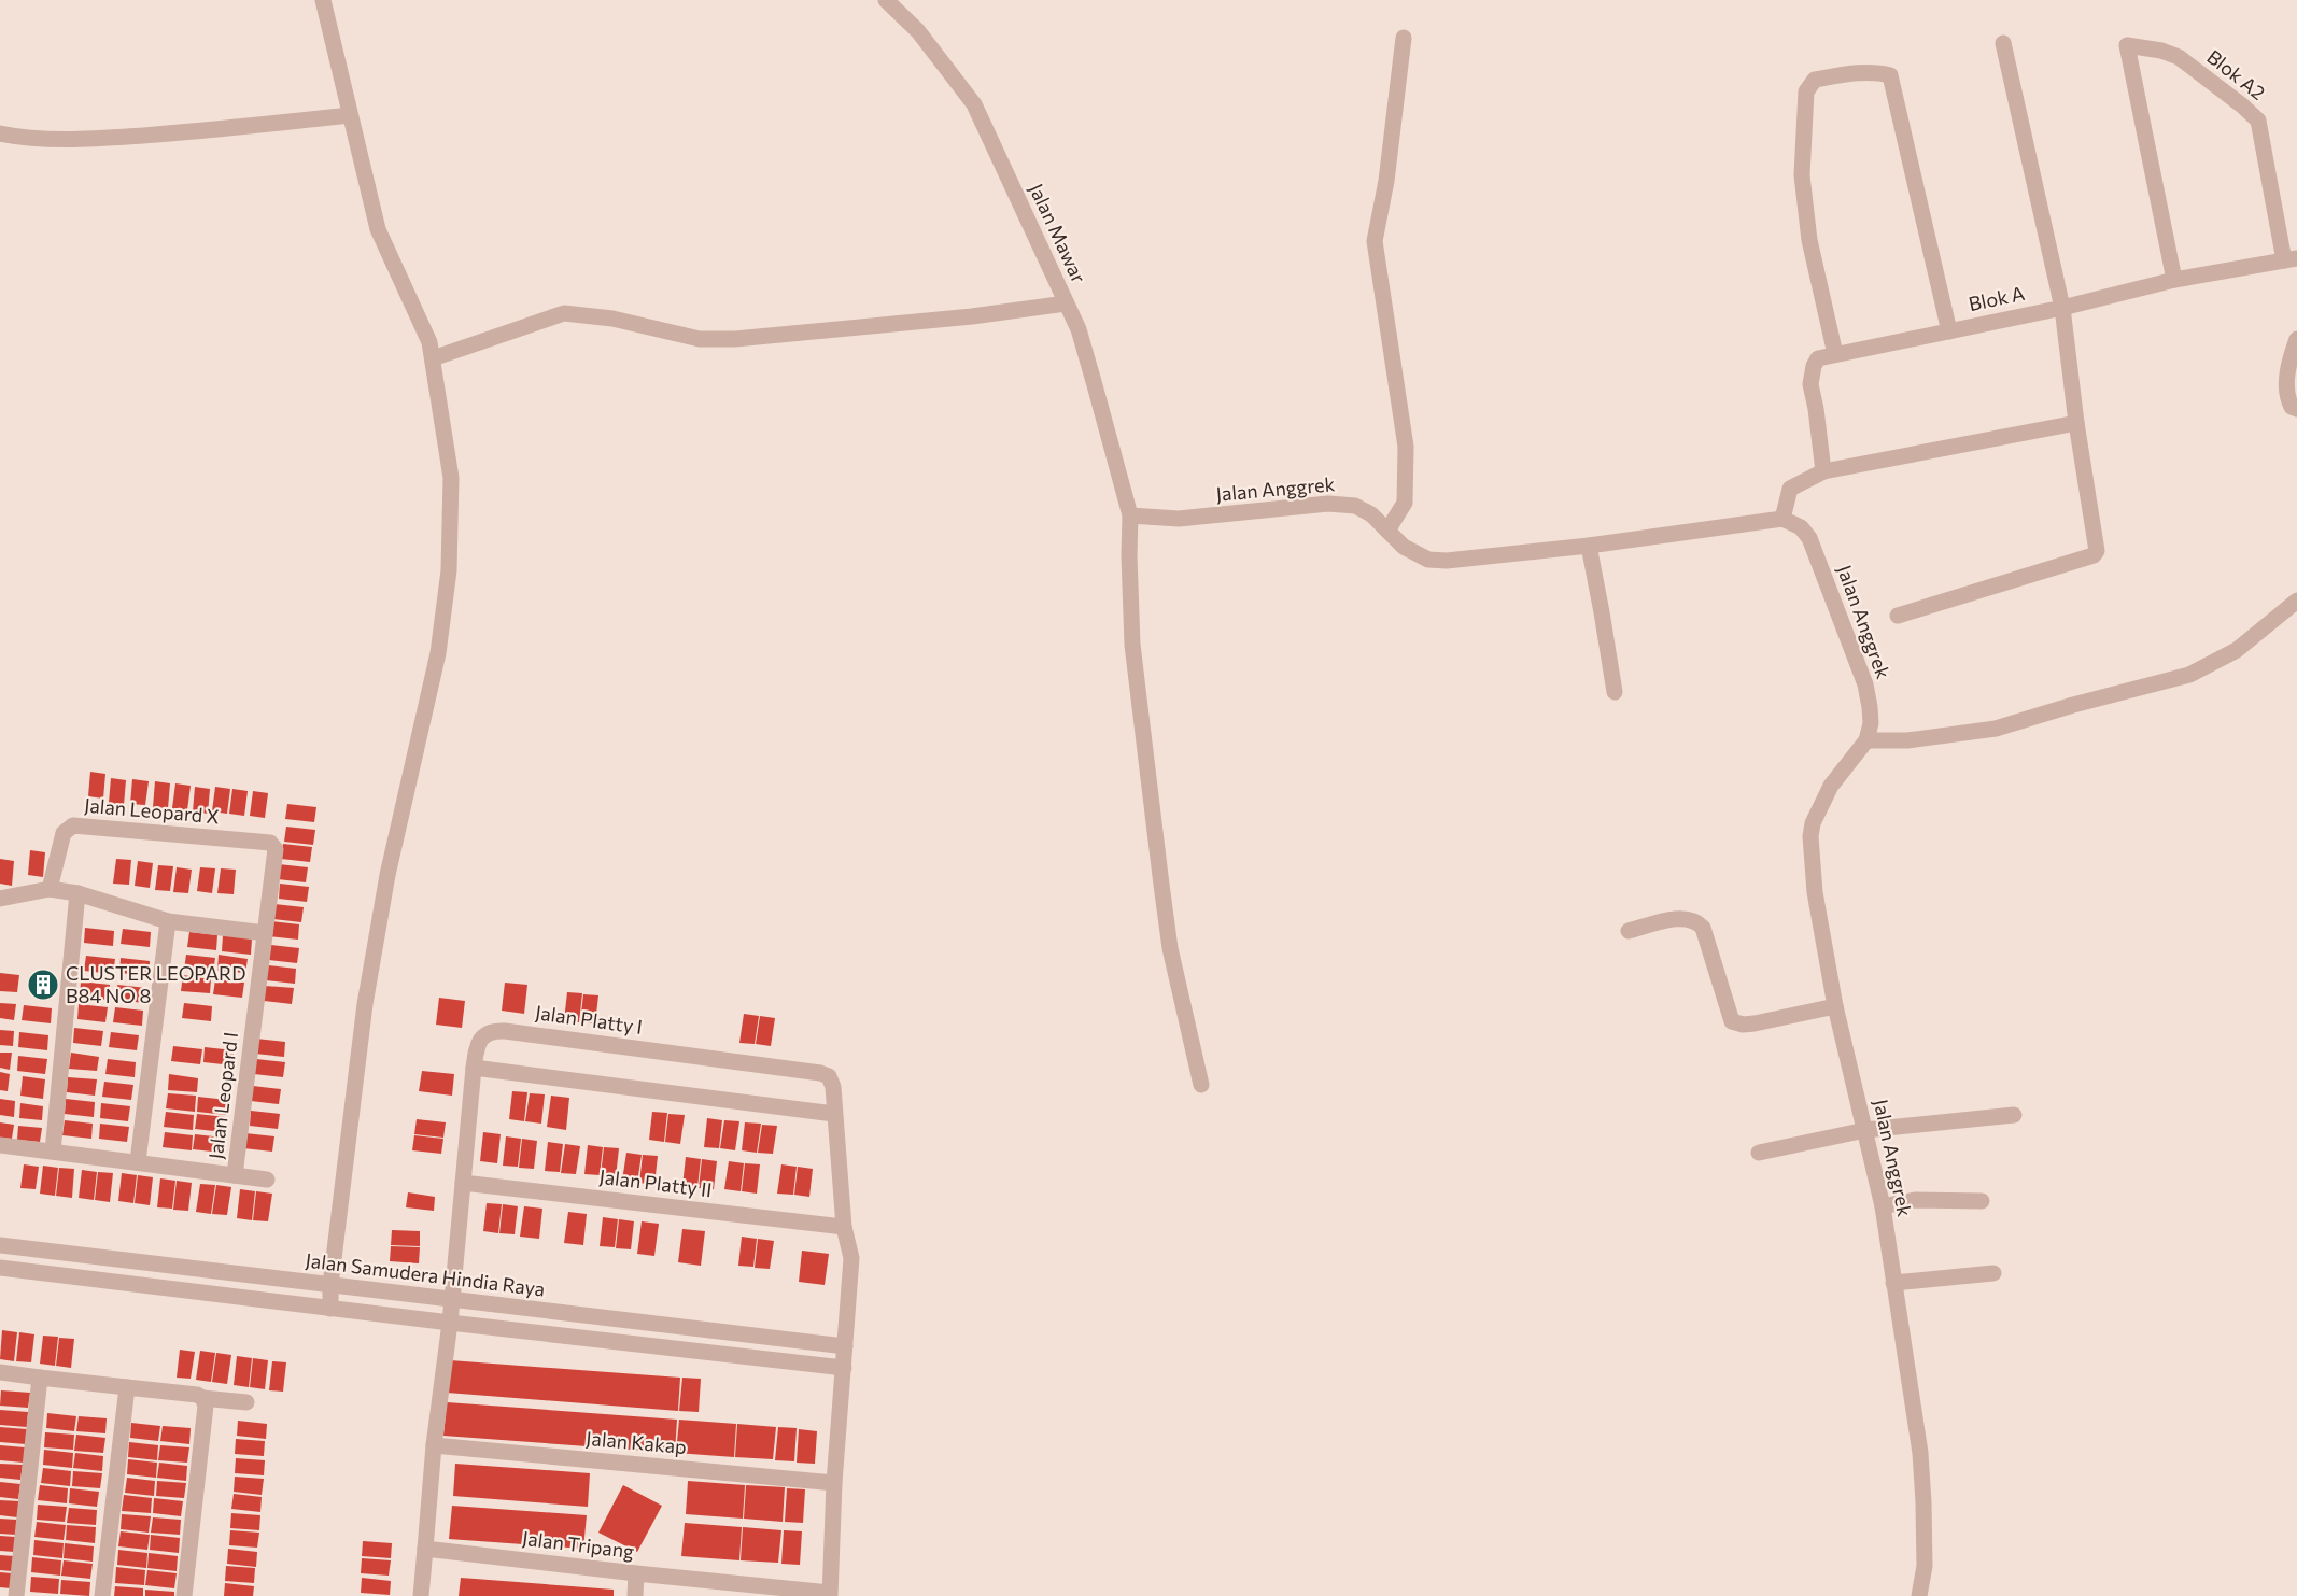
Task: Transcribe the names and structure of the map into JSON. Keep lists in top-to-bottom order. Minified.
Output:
{"streets":{"street":["Blok A2","Jalan Mawar","Blok A","Jalan Anggrek","Jalan Leopard X","Jalan Platty I","Jalan Leopard I","Jalan Platty II","Jalan Samudera Hindia Raya","Jalan Kakap","Jalan Tripang"]},"crossings":[["Blok A2","Blok A"],["Jalan Mawar","Jalan Anggrek"],["Jalan Leopard X","Jalan Leopard I"],["Jalan Platty I","Jalan Platty II"],["Jalan Platty I","Jalan Samudera Hindia Raya"],["Jalan Platty I","Jalan Kakap"],["Jalan Platty I","Jalan Tripang"]],"places":{"building":["CLUSTER LEOPARD B84 NO 8"]}}
